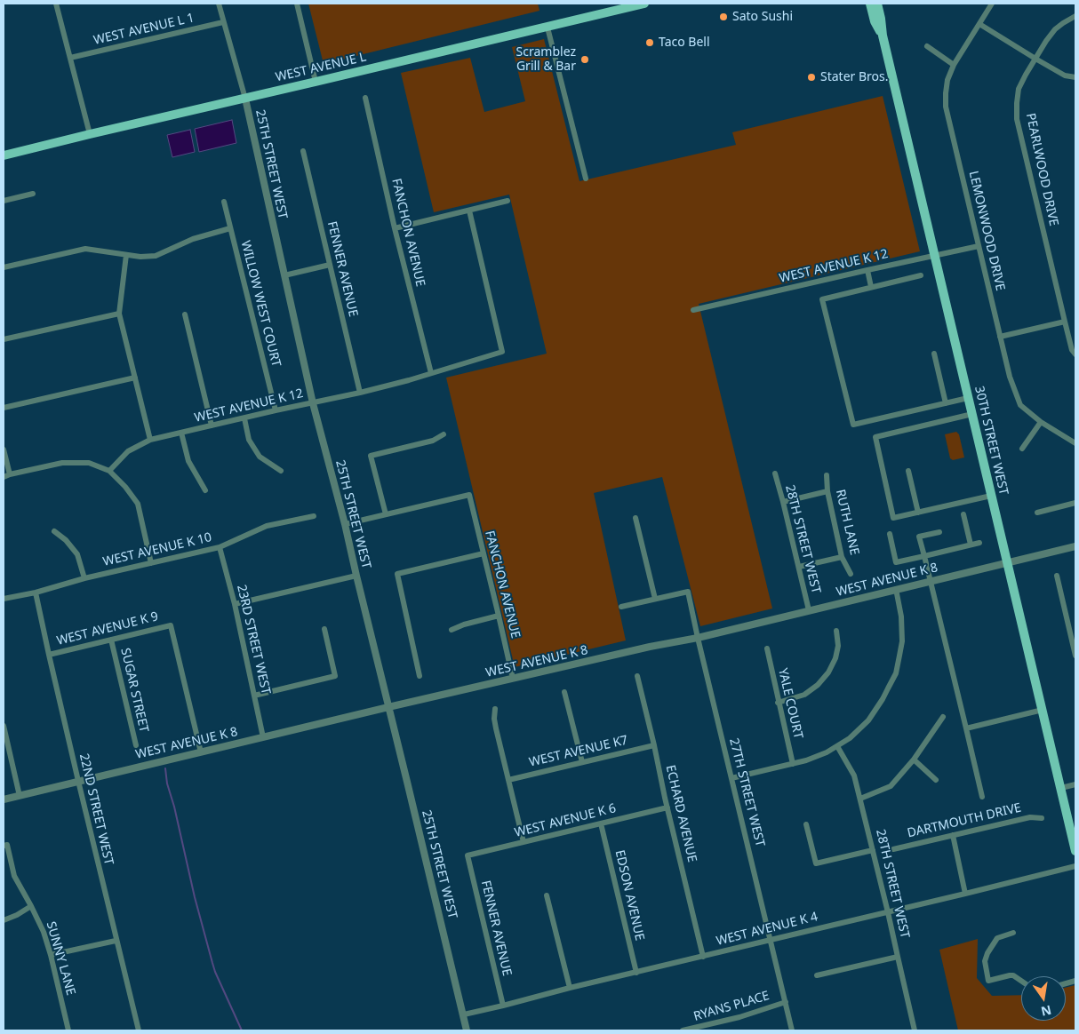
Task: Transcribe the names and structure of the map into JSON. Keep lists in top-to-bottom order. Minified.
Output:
{"streets":{"main road":["WEST AVENUE L","30TH STREET WEST"],"street":["WEST AVENUE L 1","25TH STREET WEST","PEARLWOOD DRIVE","LEMONWOOD DRIVE","FANCHON AVENUE","WEST AVENUE K 12","FENNER AVENUE","WILLOW WEST COURT","RUTH LANE","28TH STREET WEST","WEST AVENUE K 10","WEST AVENUE K 8","WEST AVENUE K 9","23RD STREET WEST","SUGAR STREET","YALE COURT","WEST AVENUE K7","27TH STREET WEST","22ND STREET WEST","ECHARD AVENUE","WEST AVENUE K 6","DARTMOUTH DRIVE","EDSON AVENUE","WEST AVENUE K 4","SUNNY LANE","RYANS PLACE"]},"crossings":[["WEST AVENUE L 1","25TH STREET WEST"],["WEST AVENUE L","25TH STREET WEST"],["25TH STREET WEST","WEST AVENUE K 12"],["25TH STREET WEST","WEST AVENUE K 8"],["25TH STREET WEST","WEST AVENUE K 4"],["LEMONWOOD DRIVE","WEST AVENUE K 12"],["FANCHON AVENUE","WEST AVENUE K 12"],["FANCHON AVENUE","WEST AVENUE K 8"],["WEST AVENUE K 12","FENNER AVENUE"],["WEST AVENUE K 12","WILLOW WEST COURT"],["WEST AVENUE K 12","30TH STREET WEST"],["FENNER AVENUE","WEST AVENUE K 6"],["FENNER AVENUE","WEST AVENUE K 4"],["30TH STREET WEST","WEST AVENUE K 8"],["28TH STREET WEST","WEST AVENUE K 8"],["28TH STREET WEST","WEST AVENUE K 4"],["WEST AVENUE K 10","23RD STREET WEST"],["WEST AVENUE K 10","22ND STREET WEST"],["WEST AVENUE K 8","WEST AVENUE K 9"],["WEST AVENUE K 8","23RD STREET WEST"],["WEST AVENUE K 8","27TH STREET WEST"],["WEST AVENUE K 8","22ND STREET WEST"],["WEST AVENUE K 9","SUGAR STREET"],["WEST AVENUE K 9","22ND STREET WEST"],["WEST AVENUE K7","ECHARD AVENUE"],["27TH STREET WEST","WEST AVENUE K 4"],["27TH STREET WEST","RYANS PLACE"],["ECHARD AVENUE","WEST AVENUE K 6"],["ECHARD AVENUE","WEST AVENUE K 4"],["WEST AVENUE K 6","EDSON AVENUE"],["EDSON AVENUE","WEST AVENUE K 4"]],"places":["Sato Sushi","Taco Bell","Scramblez Grill & Bar","Stater Bros."],"north":"bottom"}
